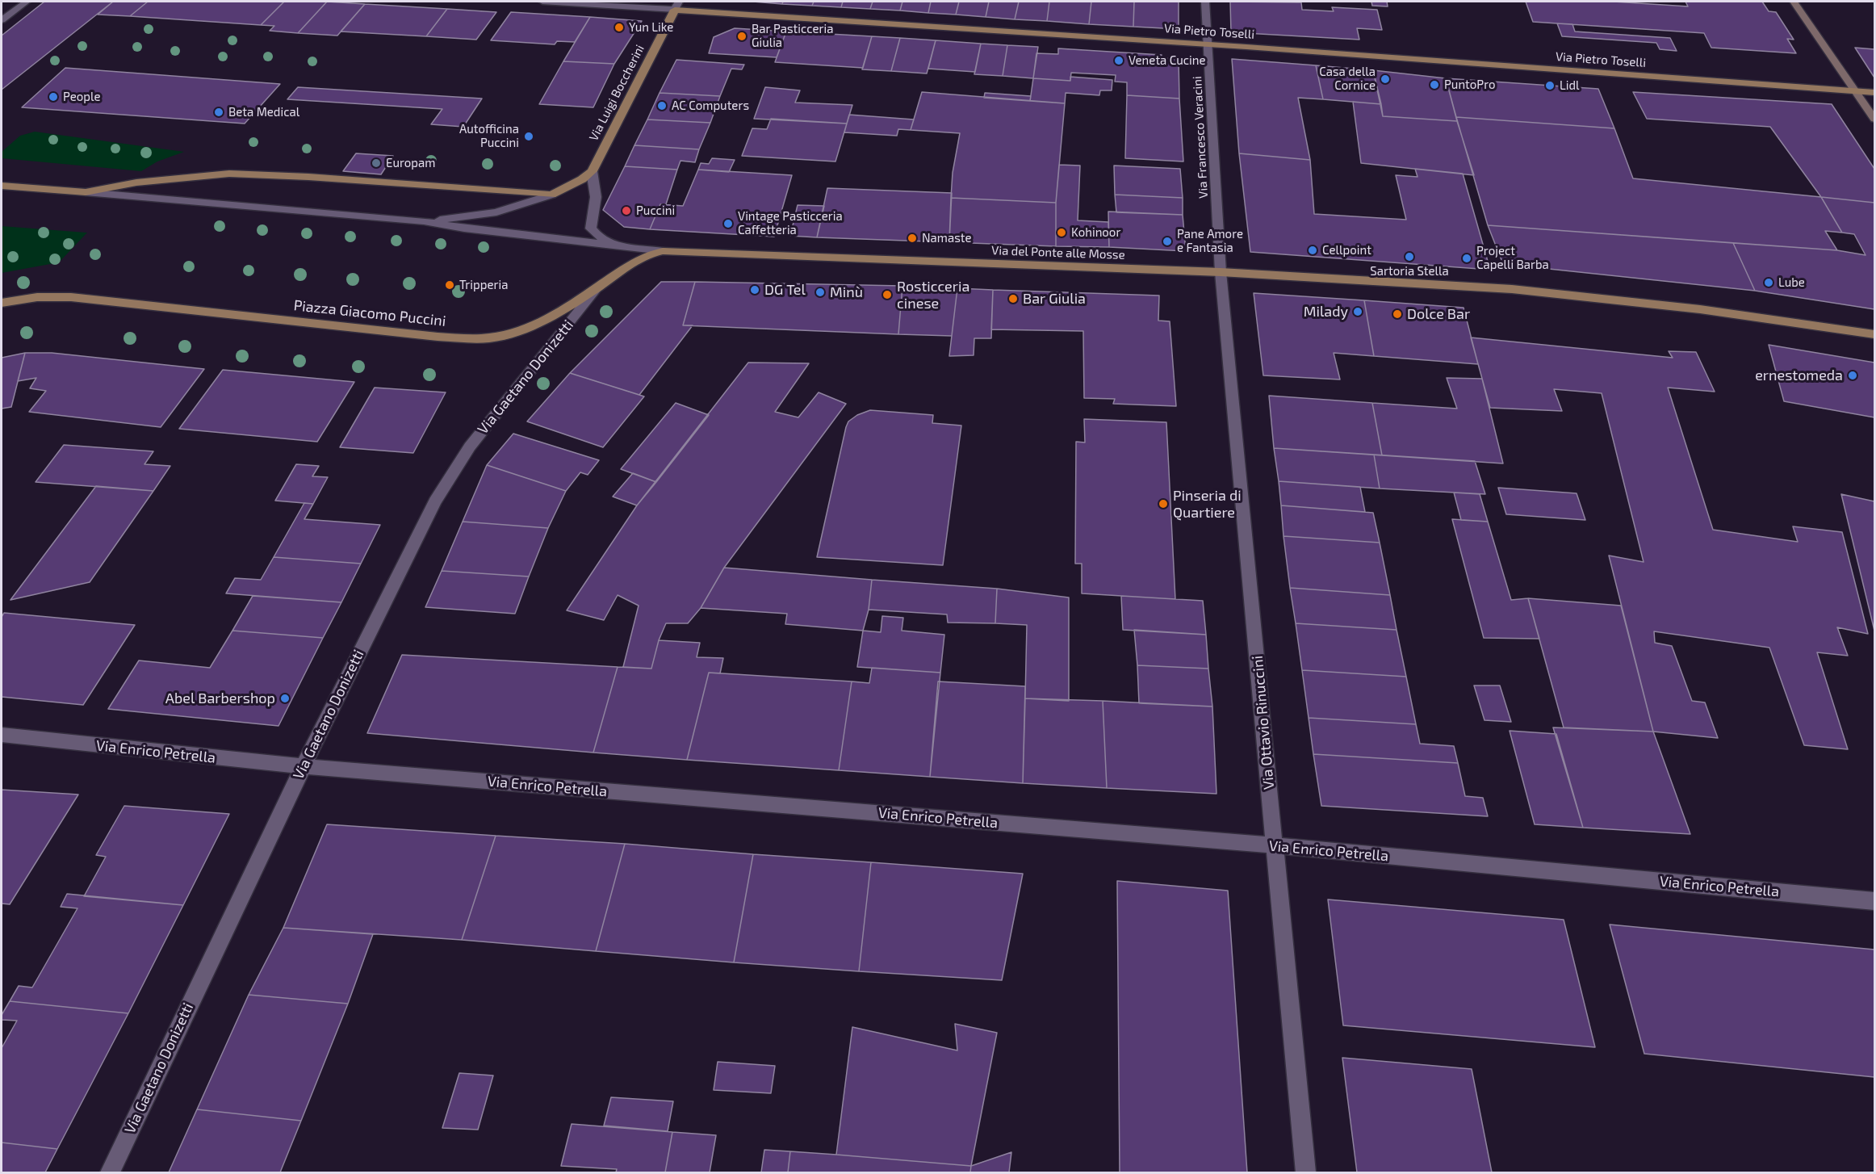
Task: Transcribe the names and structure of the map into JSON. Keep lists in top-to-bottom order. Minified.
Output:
{"streets":{"main road":["Via Pietro Toselli","Via Luigi Boccherini","Via del Ponte alle Mosse","Piazza Giacomo Puccini"],"street":["Via Francesco Veracini","Via Gaetano Donizetti","Via Ottavio Rinuccini","Via Enrico Petrella"]},"crossings":[["Via Pietro Toselli","Via Luigi Boccherini"],["Via Pietro Toselli","Via Francesco Veracini"],["Via Francesco Veracini","Via del Ponte alle Mosse"],["Via Francesco Veracini","Via Ottavio Rinuccini"],["Via del Ponte alle Mosse","Piazza Giacomo Puccini"],["Via del Ponte alle Mosse","Via Ottavio Rinuccini"],["Piazza Giacomo Puccini","Via Gaetano Donizetti"],["Via Gaetano Donizetti","Via Enrico Petrella"],["Via Ottavio Rinuccini","Via Enrico Petrella"]],"places":["Yun Like","Bar Pasticceria Giulia","Veneta Cucine","Casa della Cornice","PuntoPro","Lidl","People","AC Computers","Beta Medical","Autofficina Puccini","Europam","Puccini","Vintage Pasticceria Caffetteria","Kohinoor","Namaste","Pane Amore e Fantasia","Cellpoint","Sartoria Stella","Project Capelli Barba","Lube","Tripperia","DG Tel","Minù","Rosticceria cinese","Bar Giulia","Milady","Dolce Bar","ernestomeda","Pinseria di Quartiere","Abel Barbershop"]}
